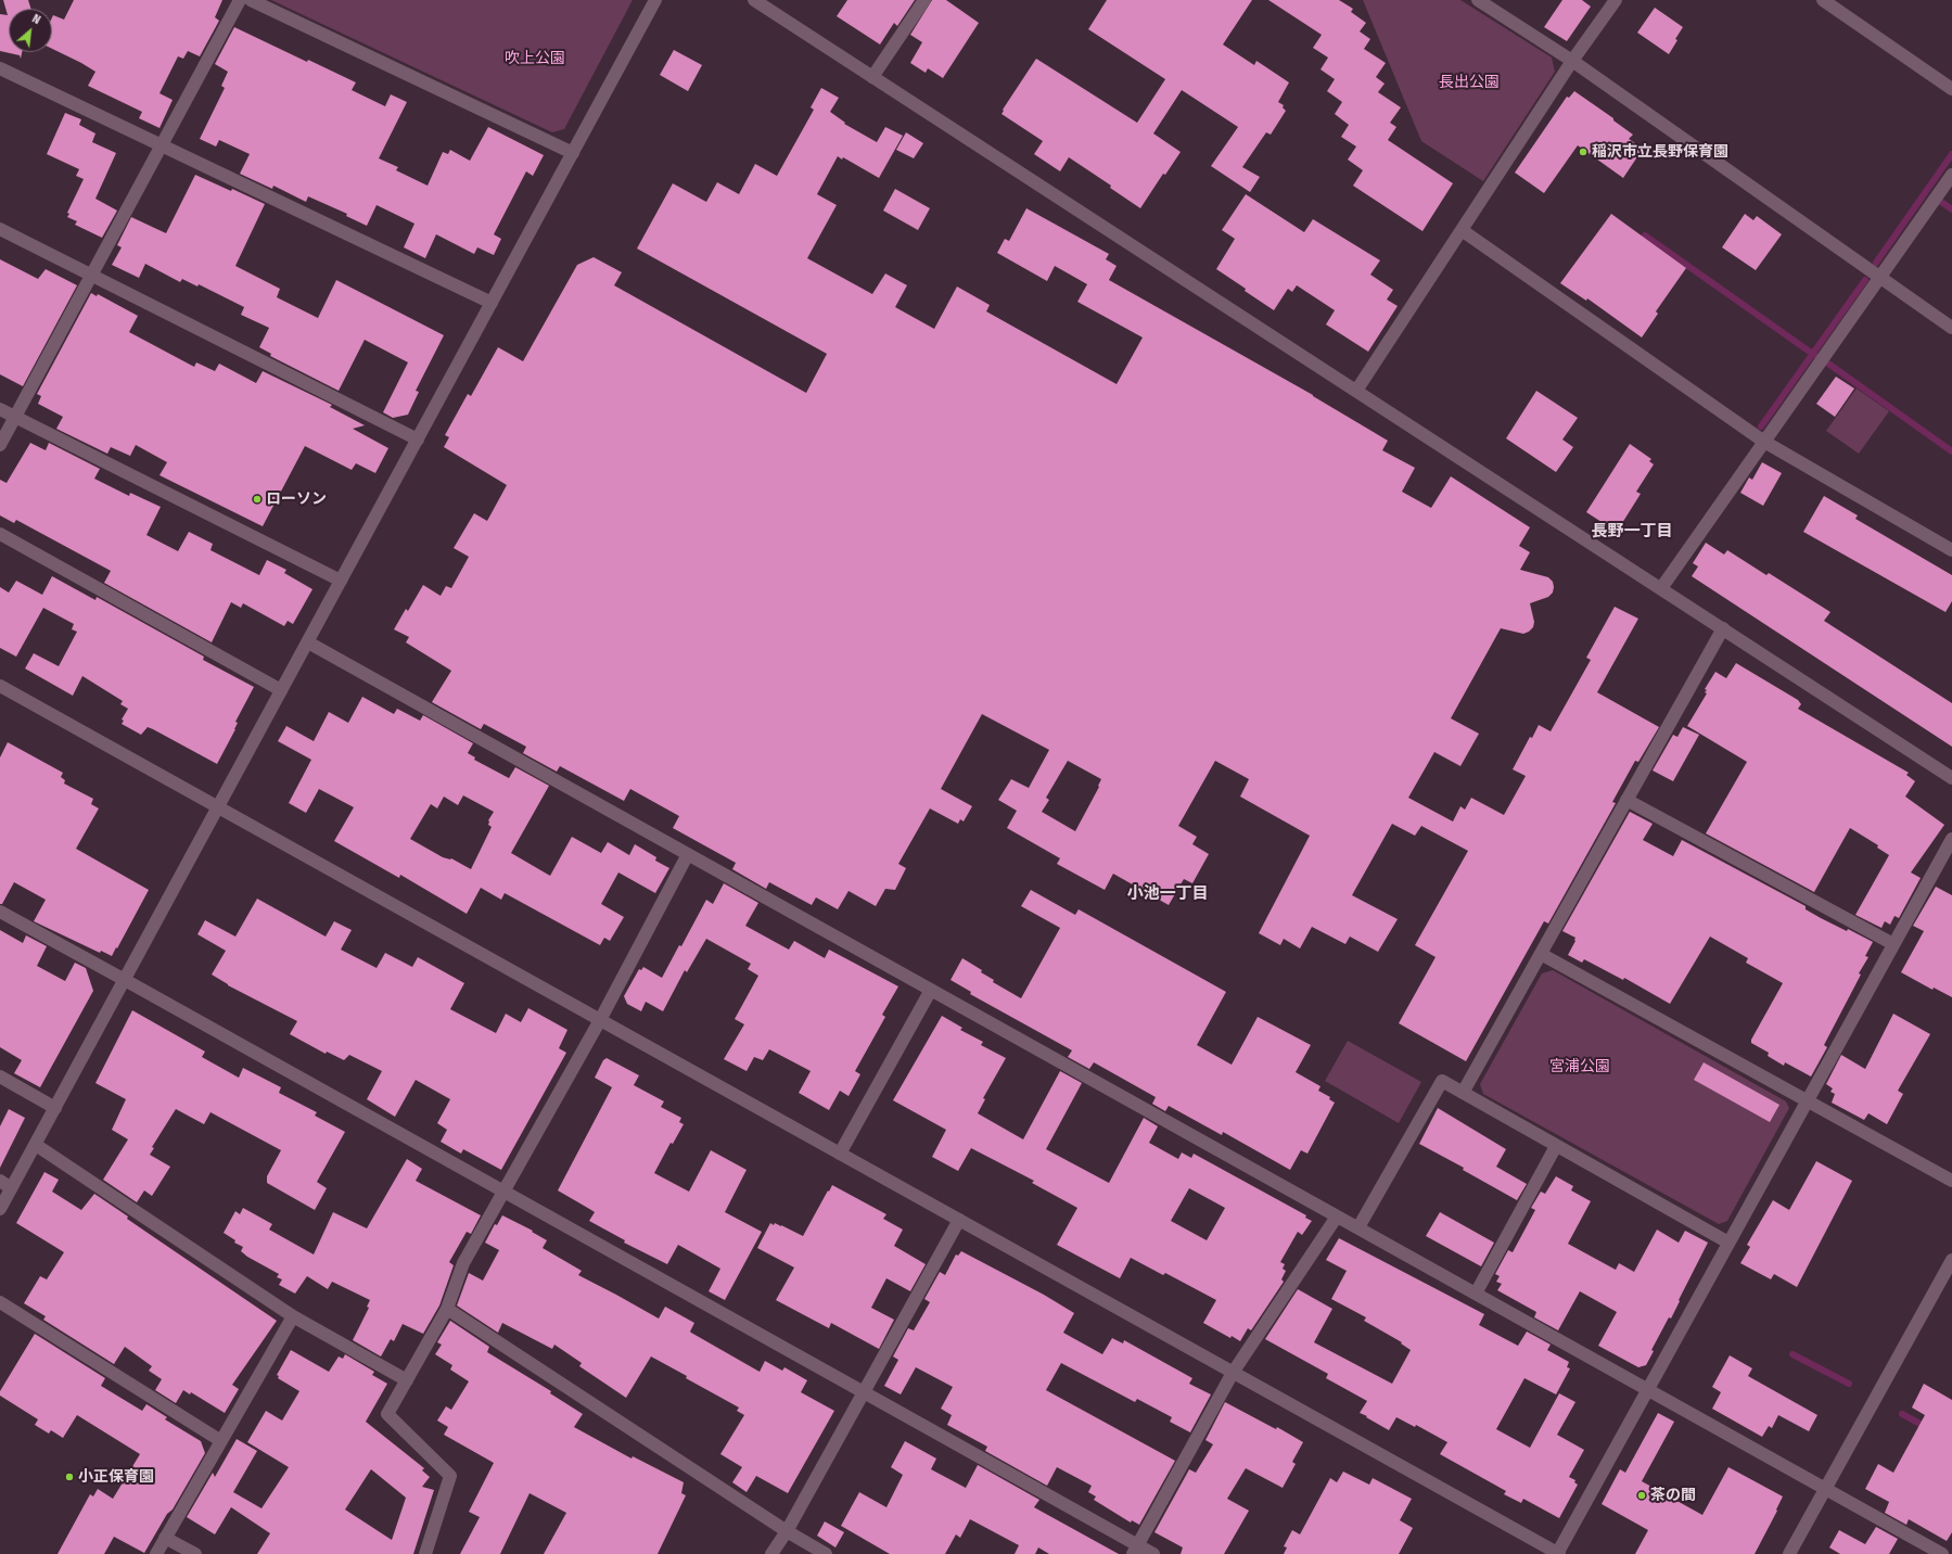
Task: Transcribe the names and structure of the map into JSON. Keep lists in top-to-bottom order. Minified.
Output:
{"districts":["長野一丁目","小池一丁目"],"parks":["吹上公園","長出公園","宮浦公園"],"places":["稲沢市立長野保育園","ローソン","小正保育園","茶の間"],"north":"top right"}
